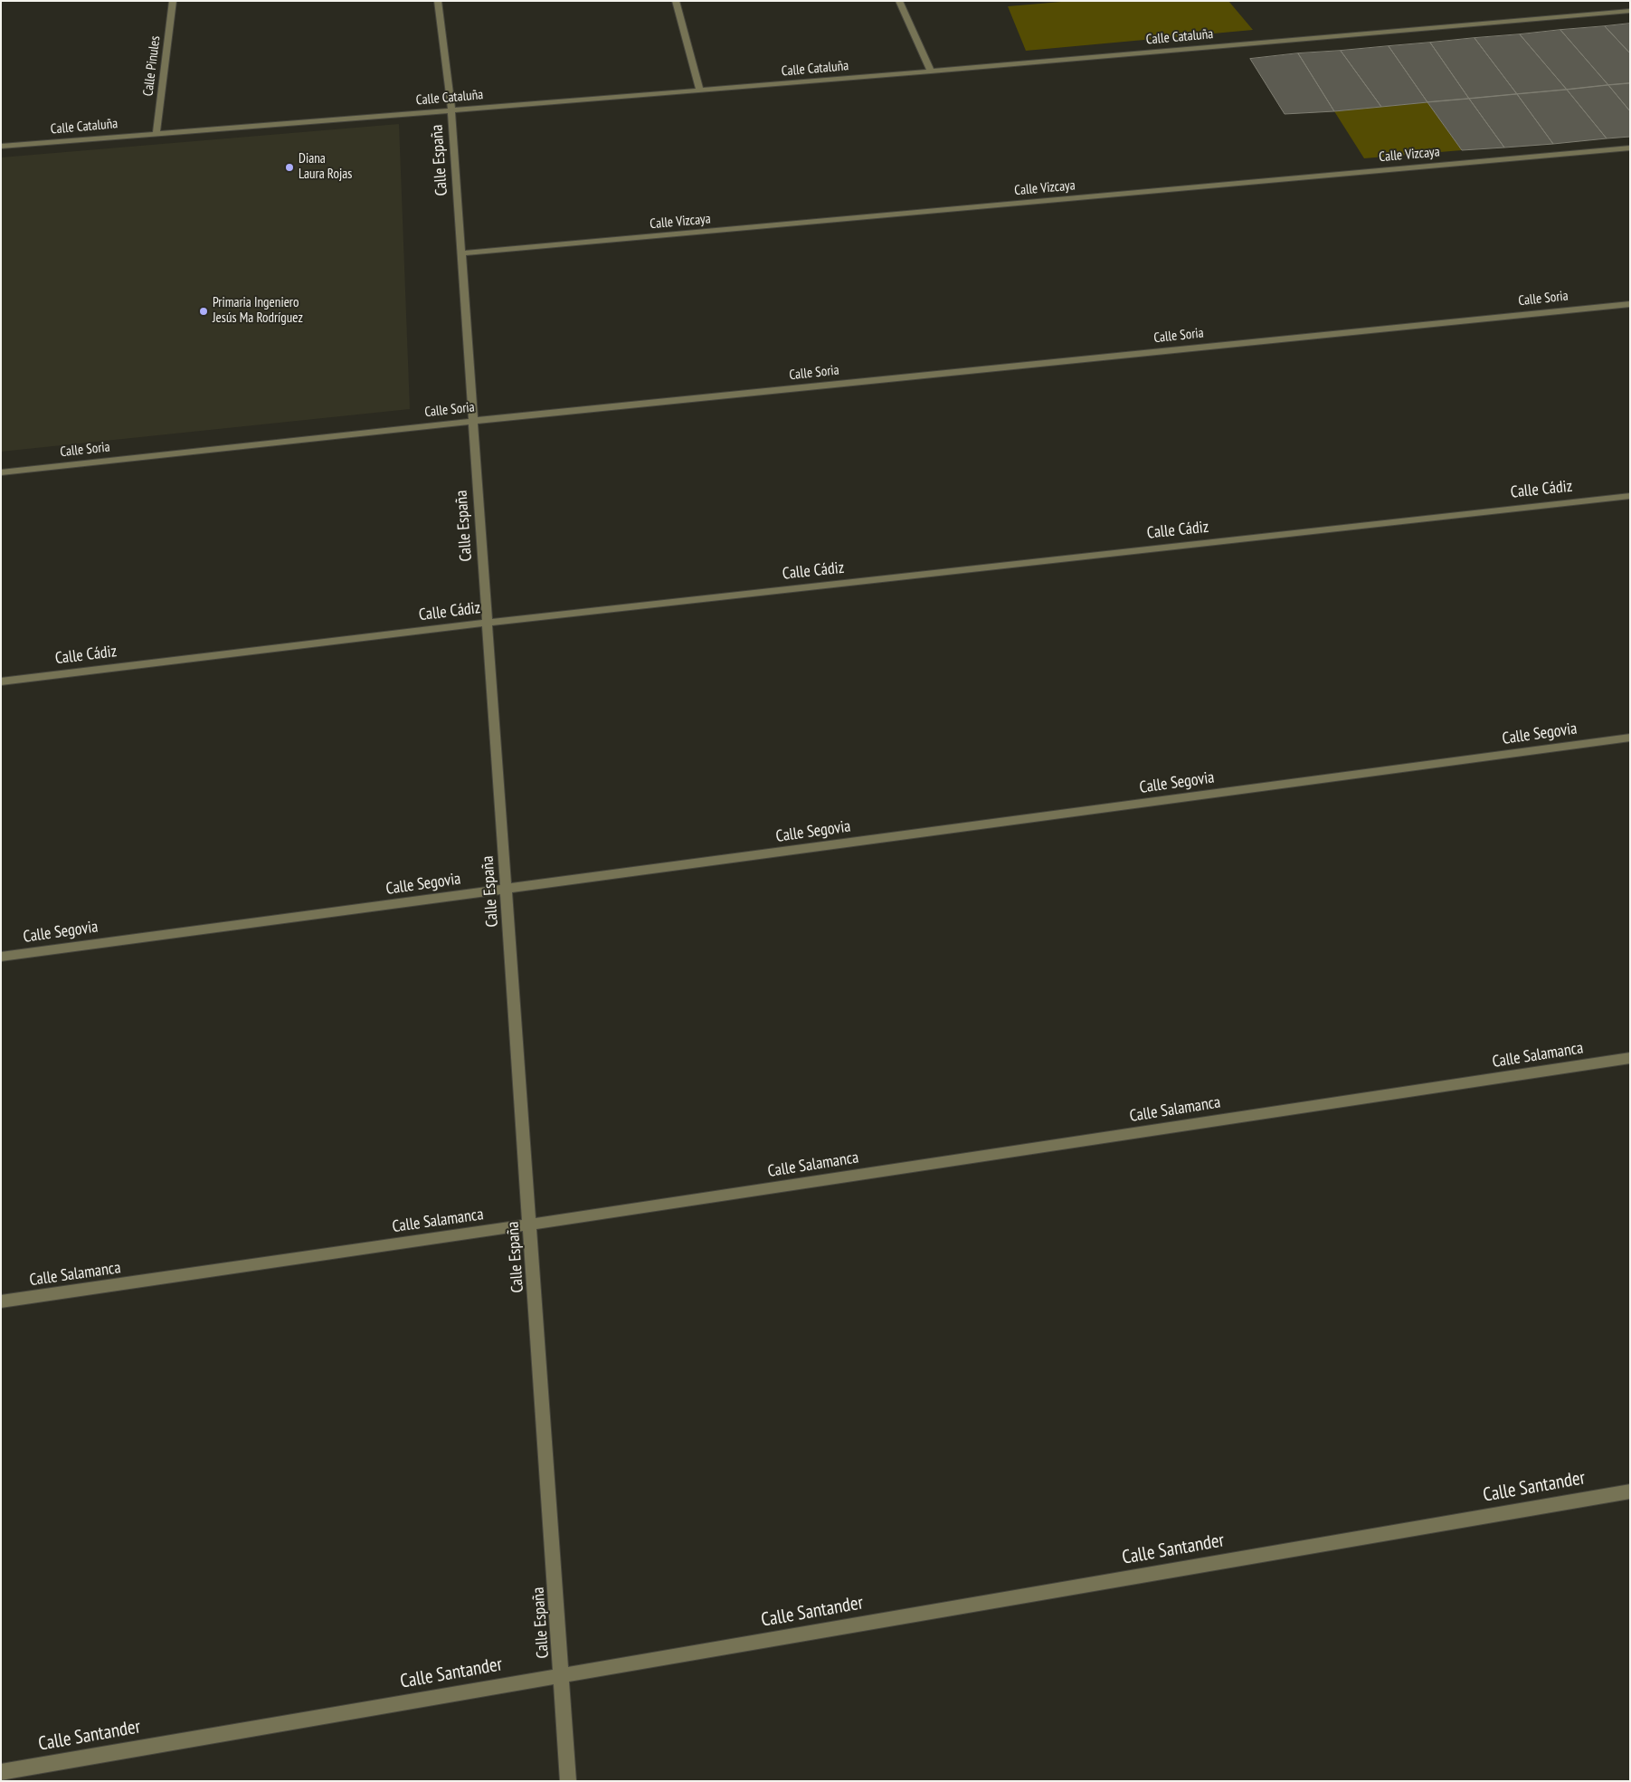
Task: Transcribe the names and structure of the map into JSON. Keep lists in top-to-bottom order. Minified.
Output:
{"streets":{"street":["Calle Cataluña","Calle Pinules","Calle Vizcaya","Calle España","Calle Soria","Calle Cádiz","Calle Segovia","Calle Salamanca","Calle Santander"]},"crossings":[["Calle Cataluña","Calle Pinules"],["Calle Cataluña","Calle España"],["Calle Vizcaya","Calle España"],["Calle España","Calle Soria"],["Calle España","Calle Cádiz"],["Calle España","Calle Segovia"],["Calle España","Calle Salamanca"],["Calle España","Calle Santander"]],"places":["Diana Laura Rojas","Primaria Ingeniero Jesús Ma Rodríguez"]}
